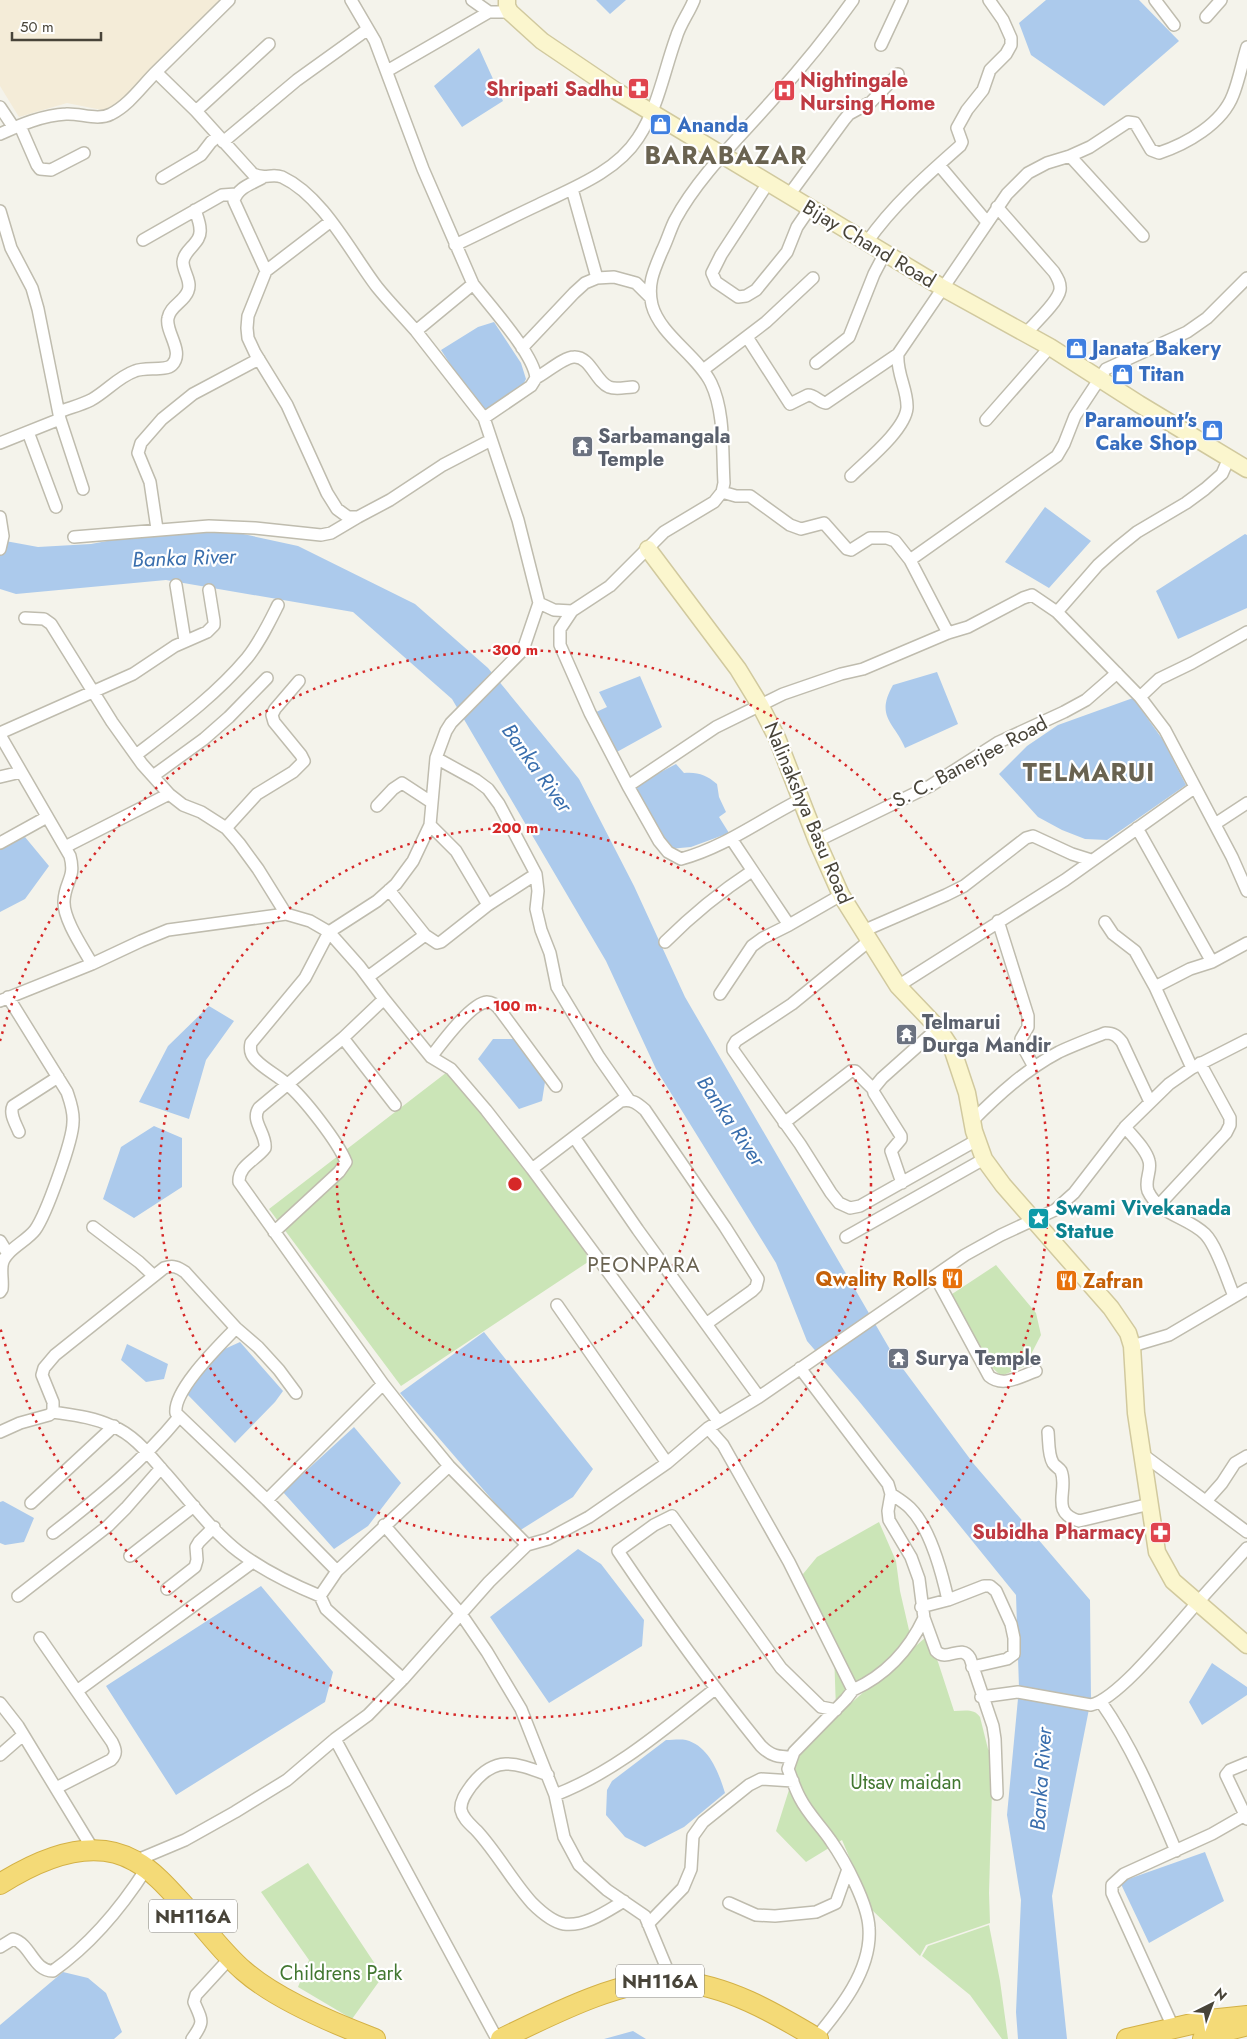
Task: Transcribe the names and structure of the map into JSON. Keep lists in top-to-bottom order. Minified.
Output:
{"streets":{"highway":["NH116A"],"street":["Bijay Chand Road","S. C. Banerjee Road","Nalinakshya Basu Road"]},"crossings":[["S. C. Banerjee Road","Nalinakshya Basu Road"]],"districts":["BARABAZAR","TELMARUI","PEONPARA"],"water":["Banka River"],"parks":["Utsav maidan","Childrens Park"],"places":{"pharmacy":["Shripati Sadhu","Subidha Pharmacy"],"hospital":["Nightingale Nursing Home"],"shop":["Ananda","Janata Bakery","Titan","Paramount's Cake Shop"],"temple":["Sarbamangala Temple","Telmarui Durga Mandir","Surya Temple"],"place":["Swami Vivekanada Statue"],"restaurant":["Qwality Rolls","Zafran"]},"scale_bar":"50 m","north":"top right","rings":["300 m","200 m","100 m"]}
